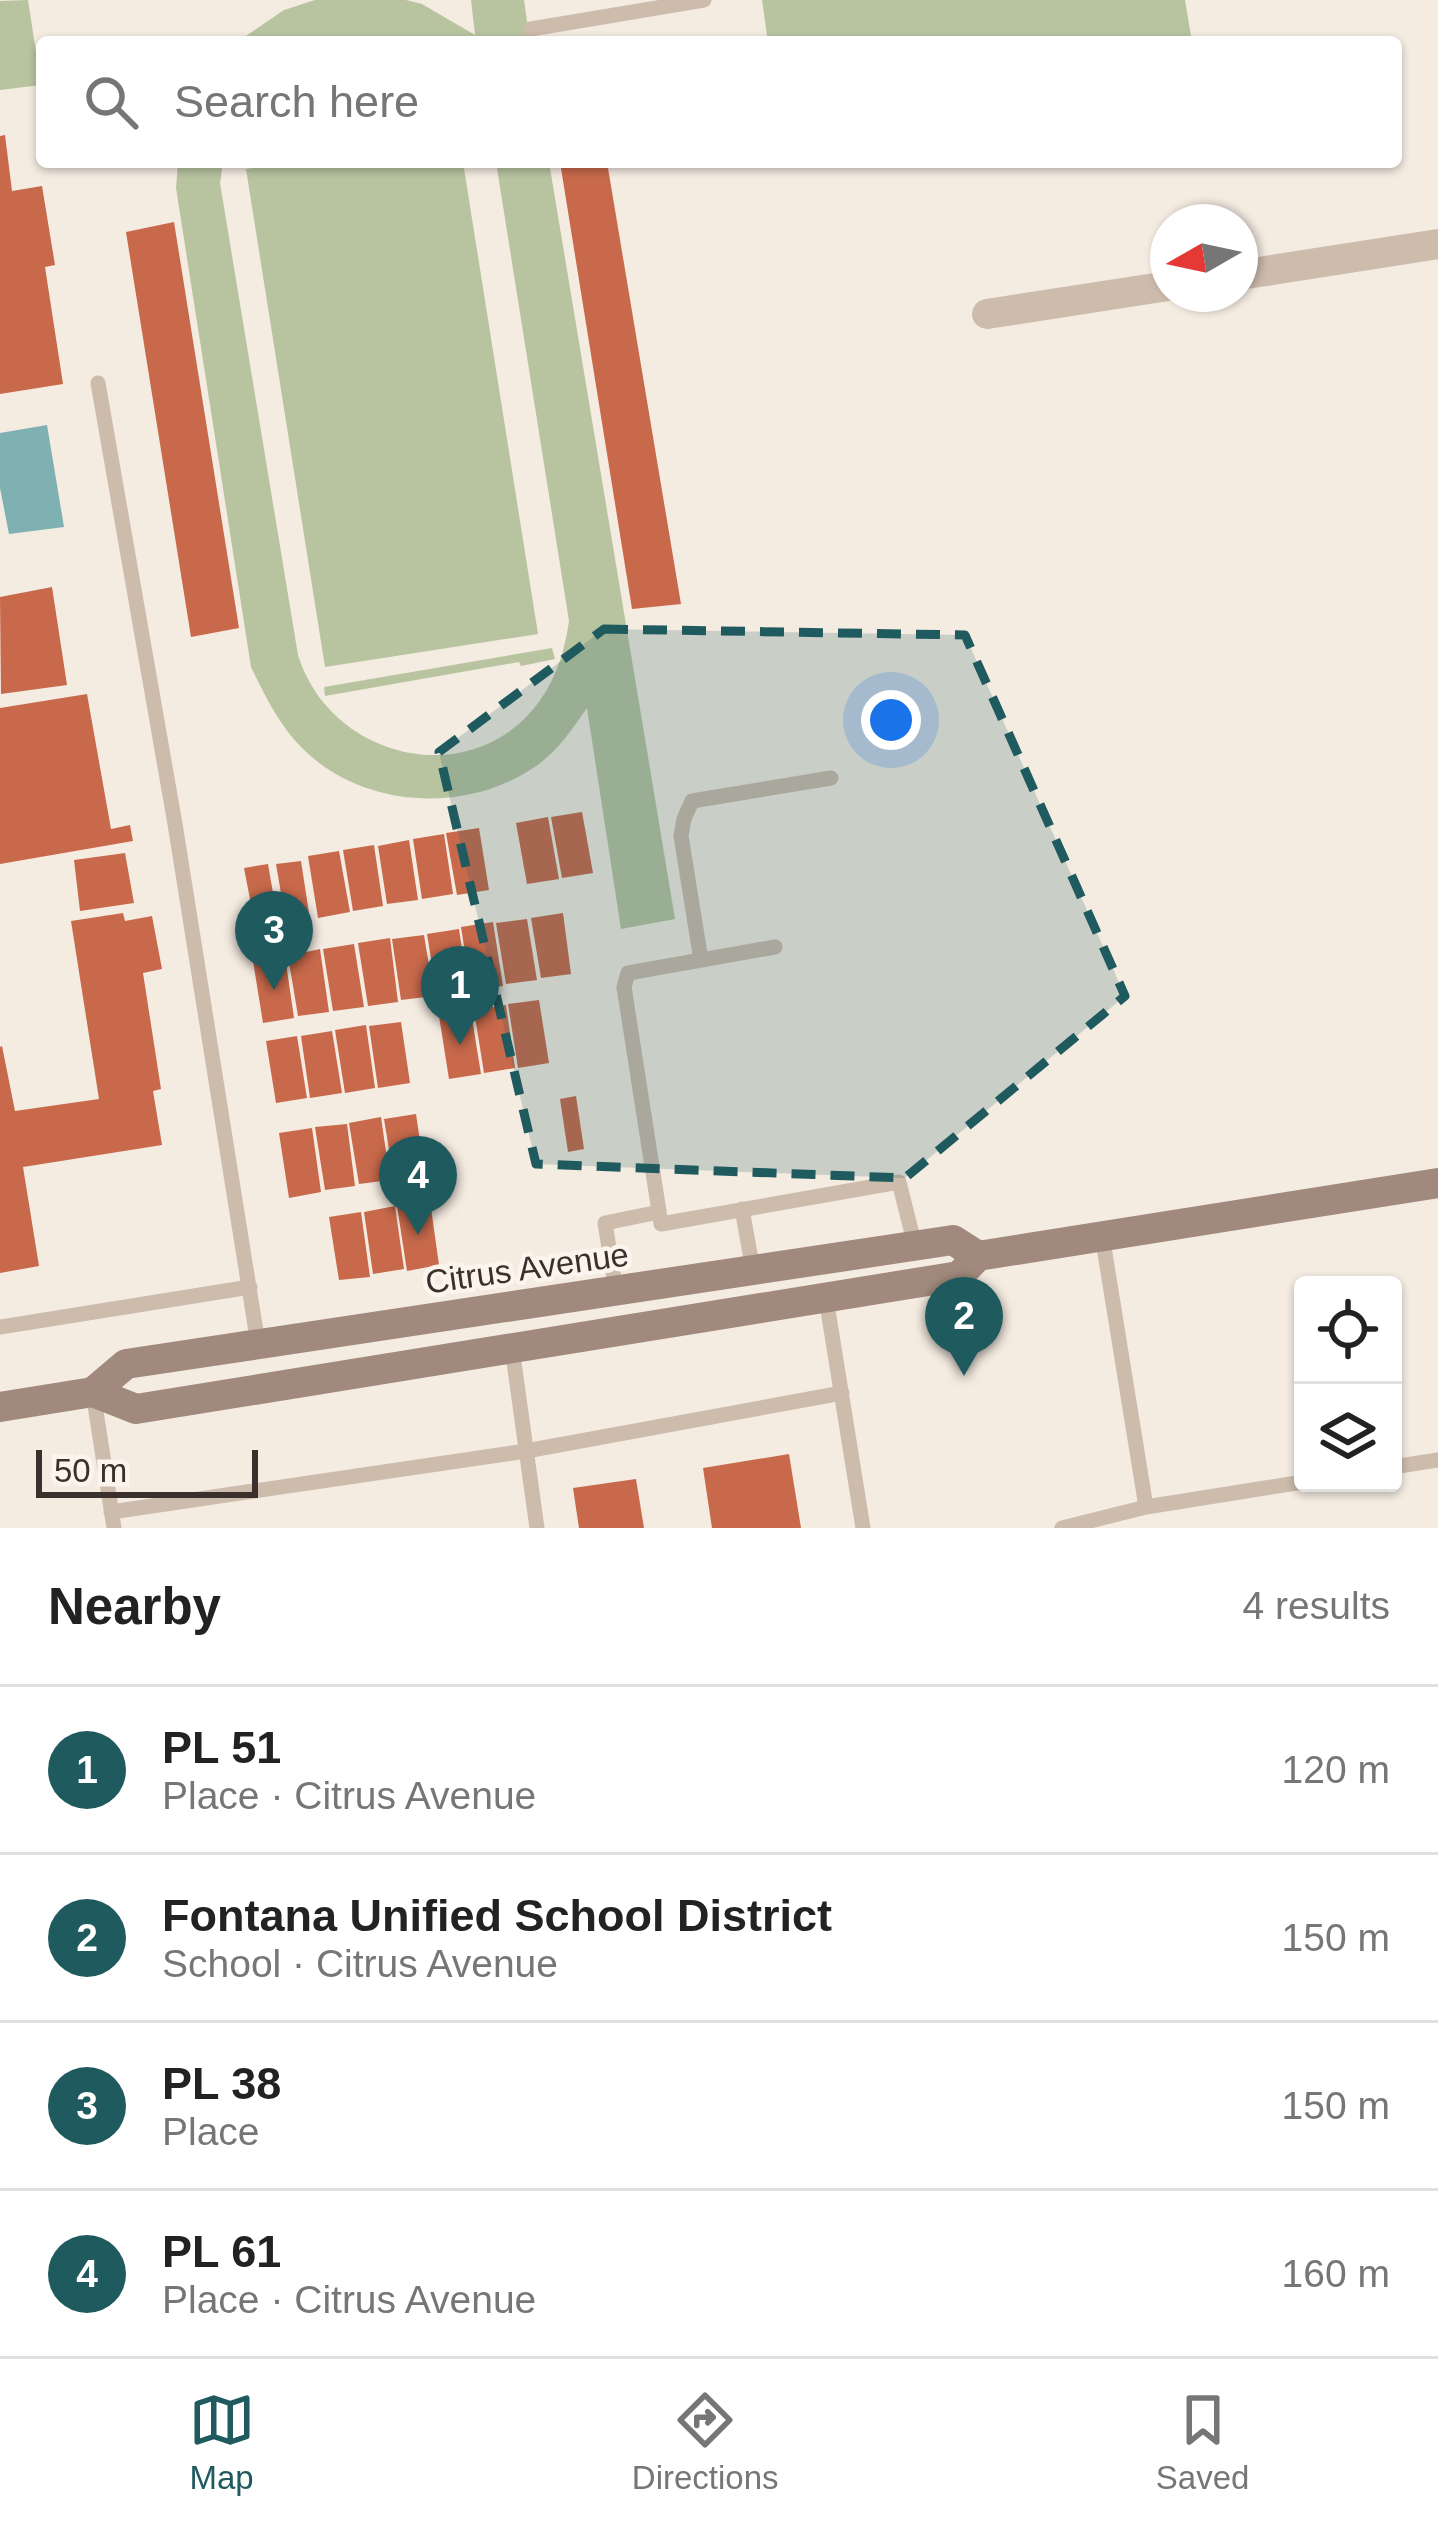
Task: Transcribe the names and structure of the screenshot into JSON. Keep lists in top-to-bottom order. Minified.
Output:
{"streets":{"main road":["Citrus Avenue"]},"scale_bar":"50 m","north":"left","page":{"search":"Search here","pins":["3","1","4","2"],"scale":"50 m","heading":["Nearby","4 results"],"list":[{"mark":"1","name":"PL 51","note":"Place · Citrus Avenue","value":"120 m"},{"mark":"2","name":"Fontana Unified School District","note":"School · Citrus Avenue","value":"150 m"},{"mark":"3","name":"PL 38","note":"Place","value":"150 m"},{"mark":"4","name":"PL 61","note":"Place · Citrus Avenue","value":"160 m"}],"nav":["Map","Directions","Saved"]}}
